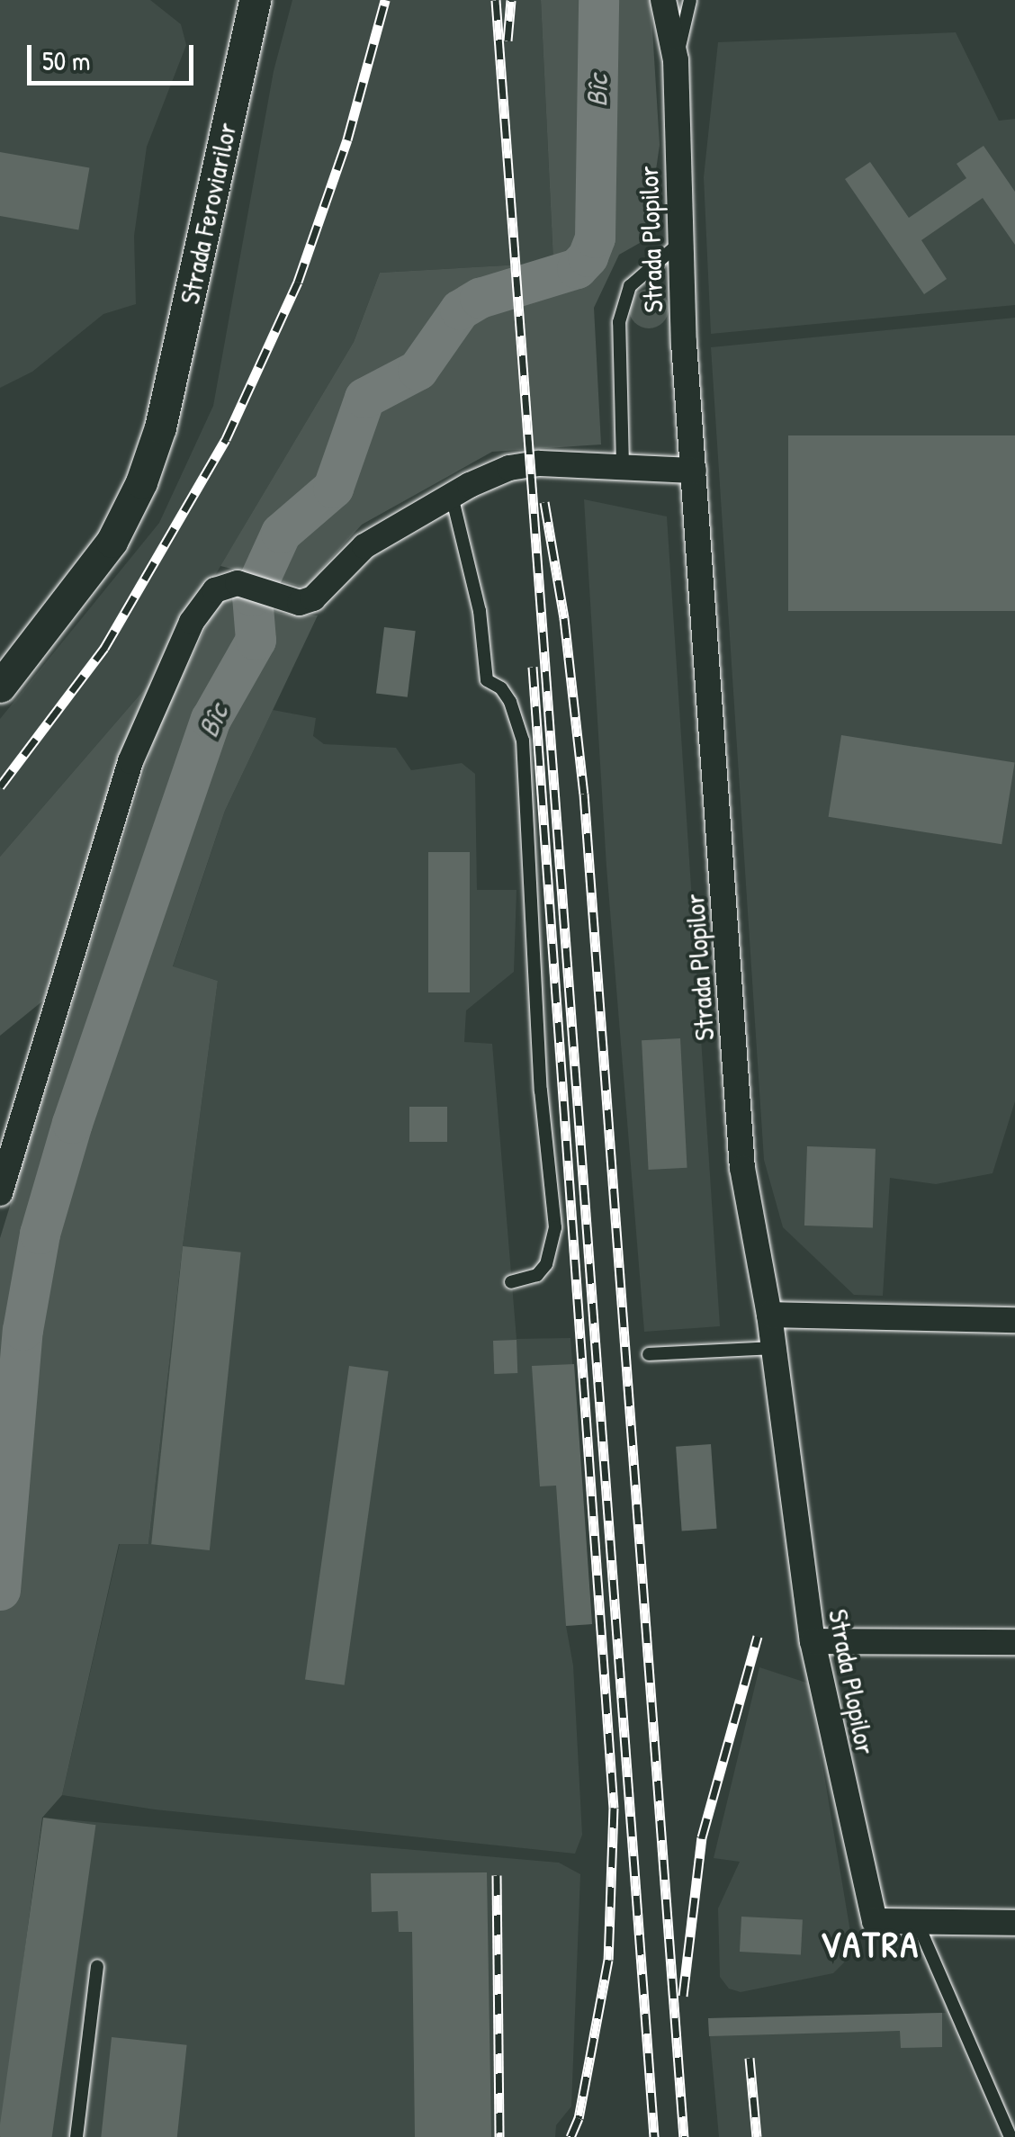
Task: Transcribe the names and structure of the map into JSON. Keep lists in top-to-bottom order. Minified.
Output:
{"streets":{"street":["Strada Feroviarilor","Strada Plopilor"]},"districts":["VATRA"],"water":["Bîc"],"scale_bar":"50 m"}
